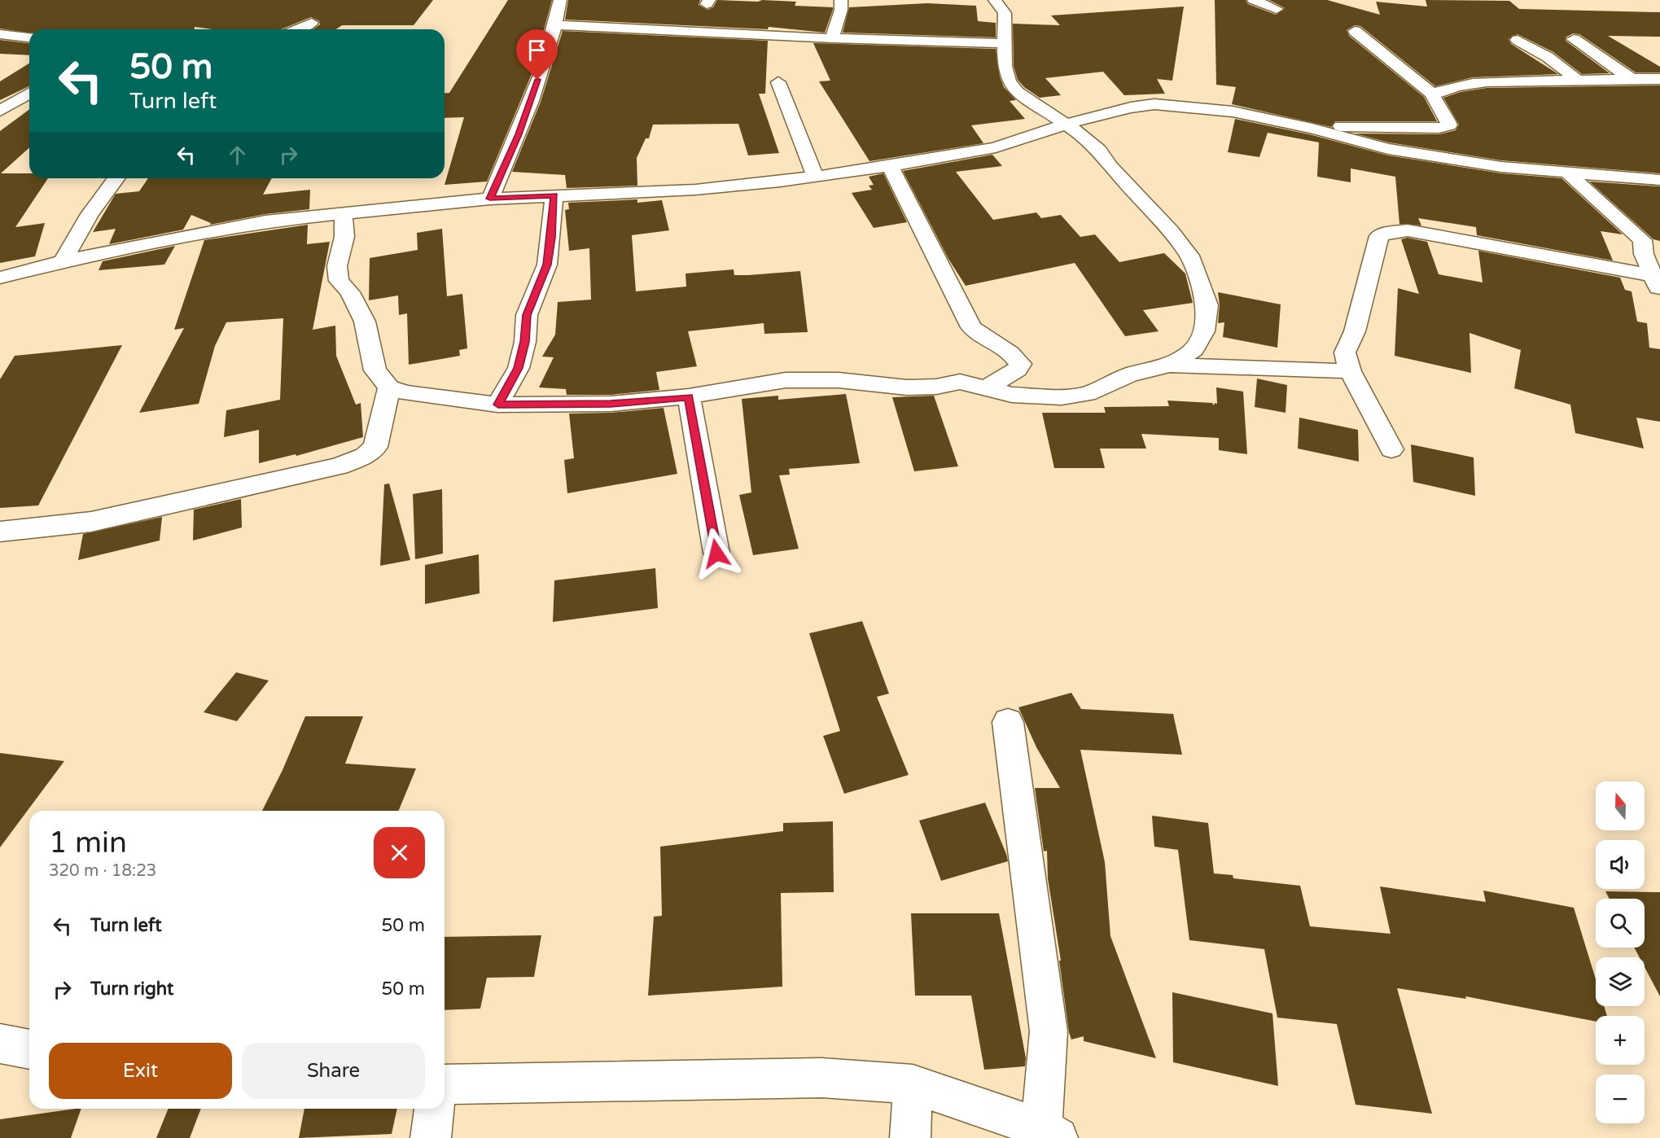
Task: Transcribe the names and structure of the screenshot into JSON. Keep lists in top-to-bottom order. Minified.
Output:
{"north":"top","page":{"turn":["50 m","Turn left"],"map_buttons":["+","−"],"heading":["1 min","320 m · 18:23"],"list":[{"name":"Turn left","value":"50 m"},{"name":"Turn right","value":"50 m"}],"buttons":["Exit","Share"]}}
